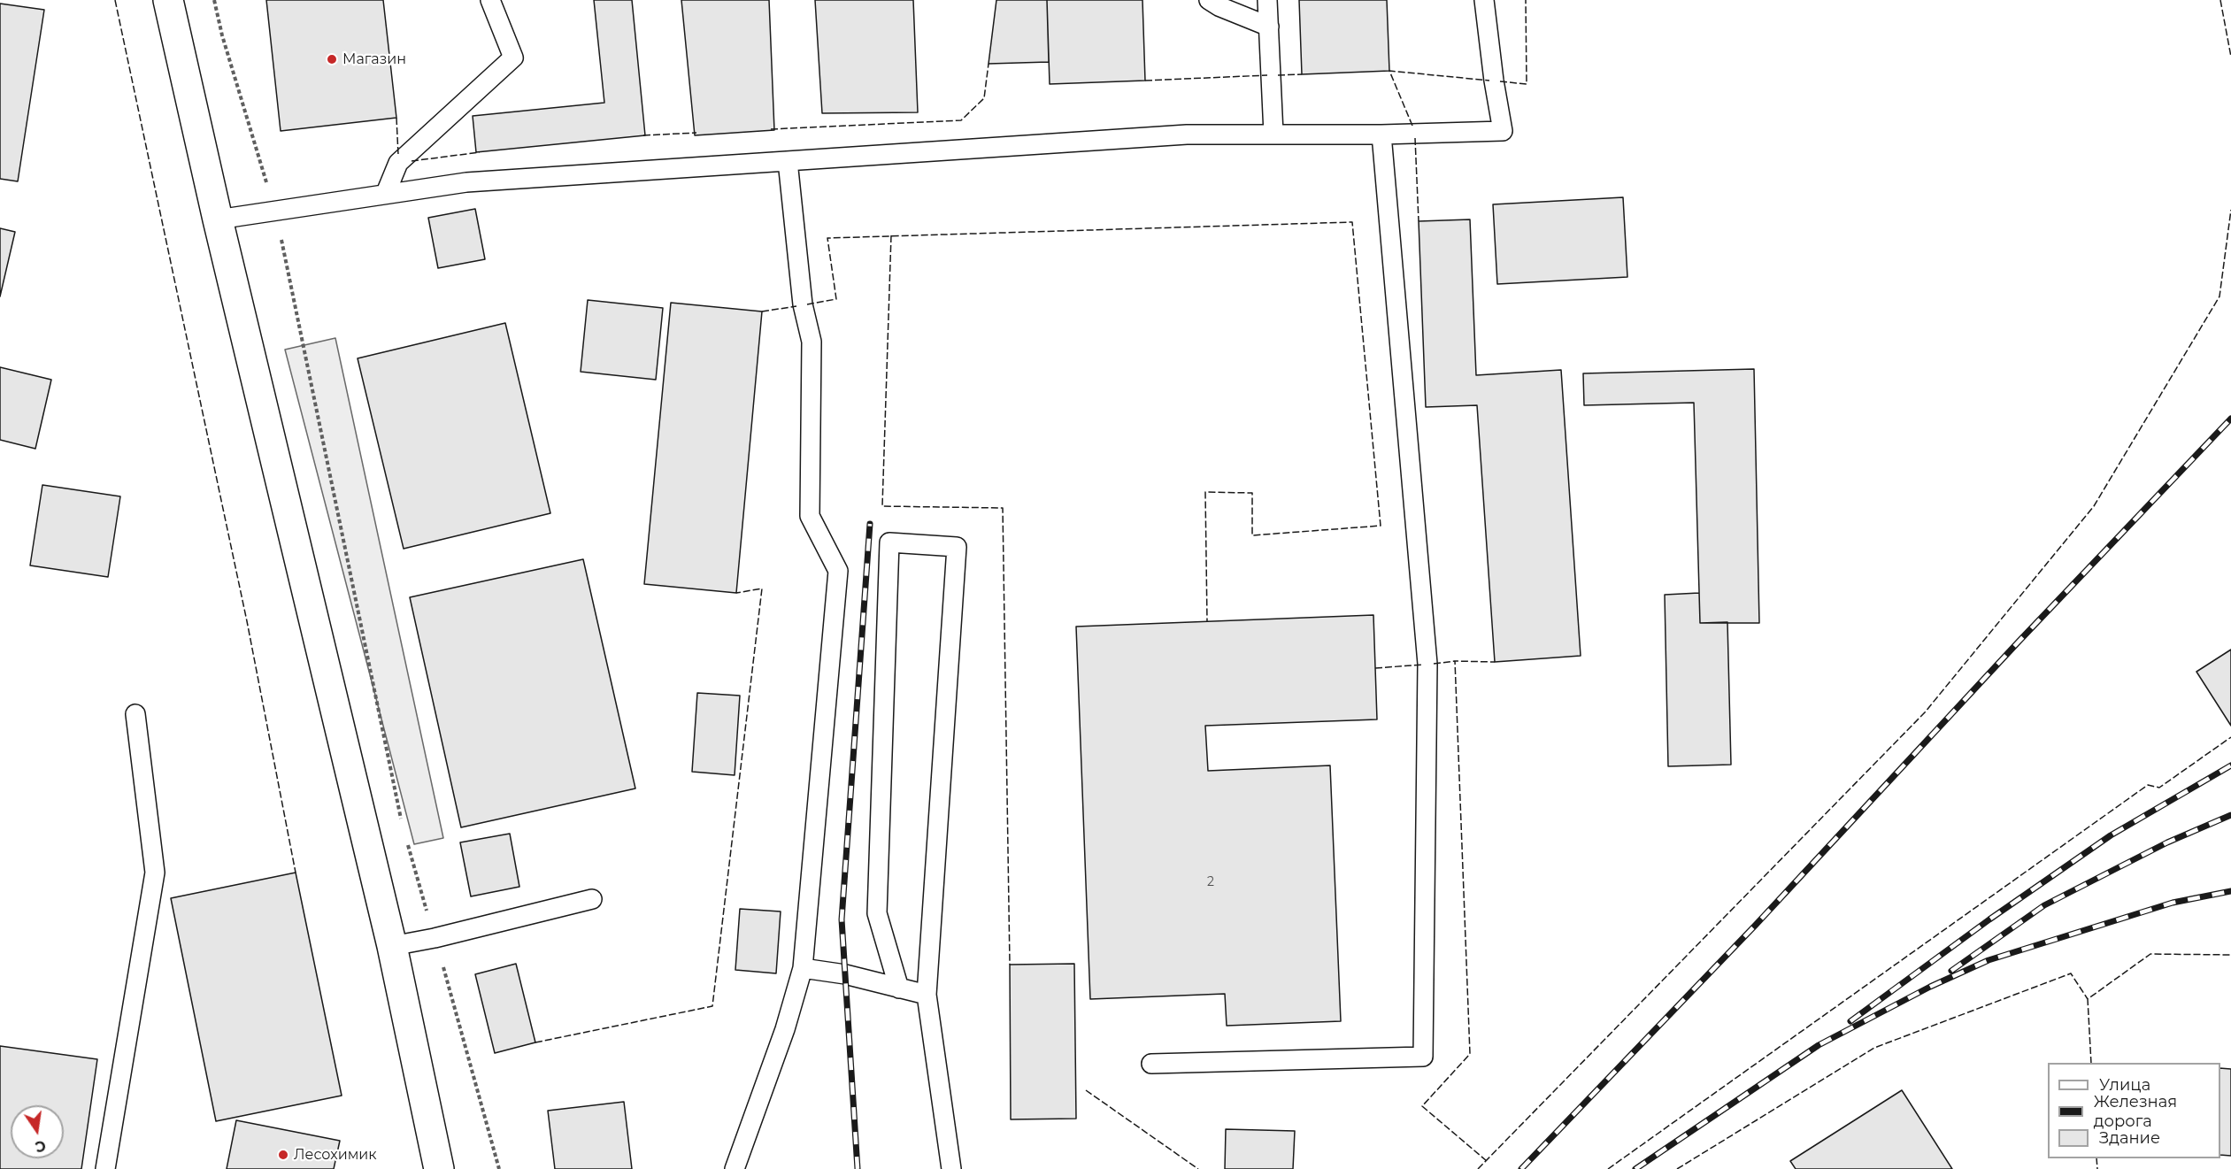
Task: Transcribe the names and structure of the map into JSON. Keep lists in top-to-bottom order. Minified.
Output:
{"places":["Магазин","Лесохимик"],"house_numbers":["2"],"legend":["Улица","Железная дорога","Здание"],"north":"bottom"}
